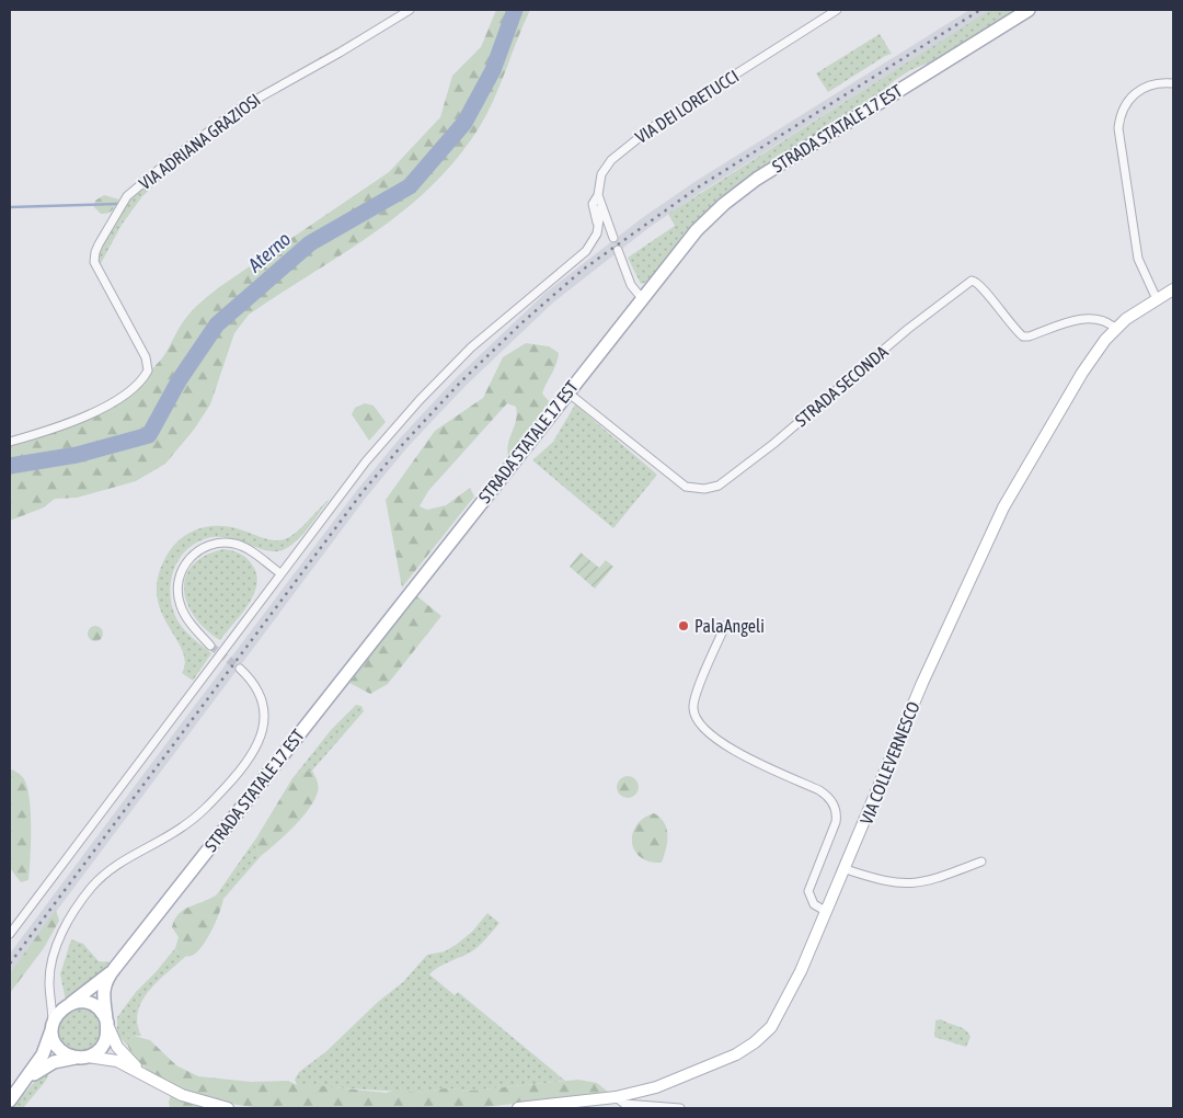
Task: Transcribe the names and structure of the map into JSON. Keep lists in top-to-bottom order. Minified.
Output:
{"streets":{"main road":["STRADA STATALE 17 EST"],"street":["VIA DEI LORETUCCI","VIA ADRIANA GRAZIOSI","STRADA SECONDA","VIA COLLEVERNESCO"]},"crossings":[["STRADA STATALE 17 EST","STRADA SECONDA"],["STRADA SECONDA","VIA COLLEVERNESCO"]],"water":["Aterno"],"places":["PalaAngeli"]}
